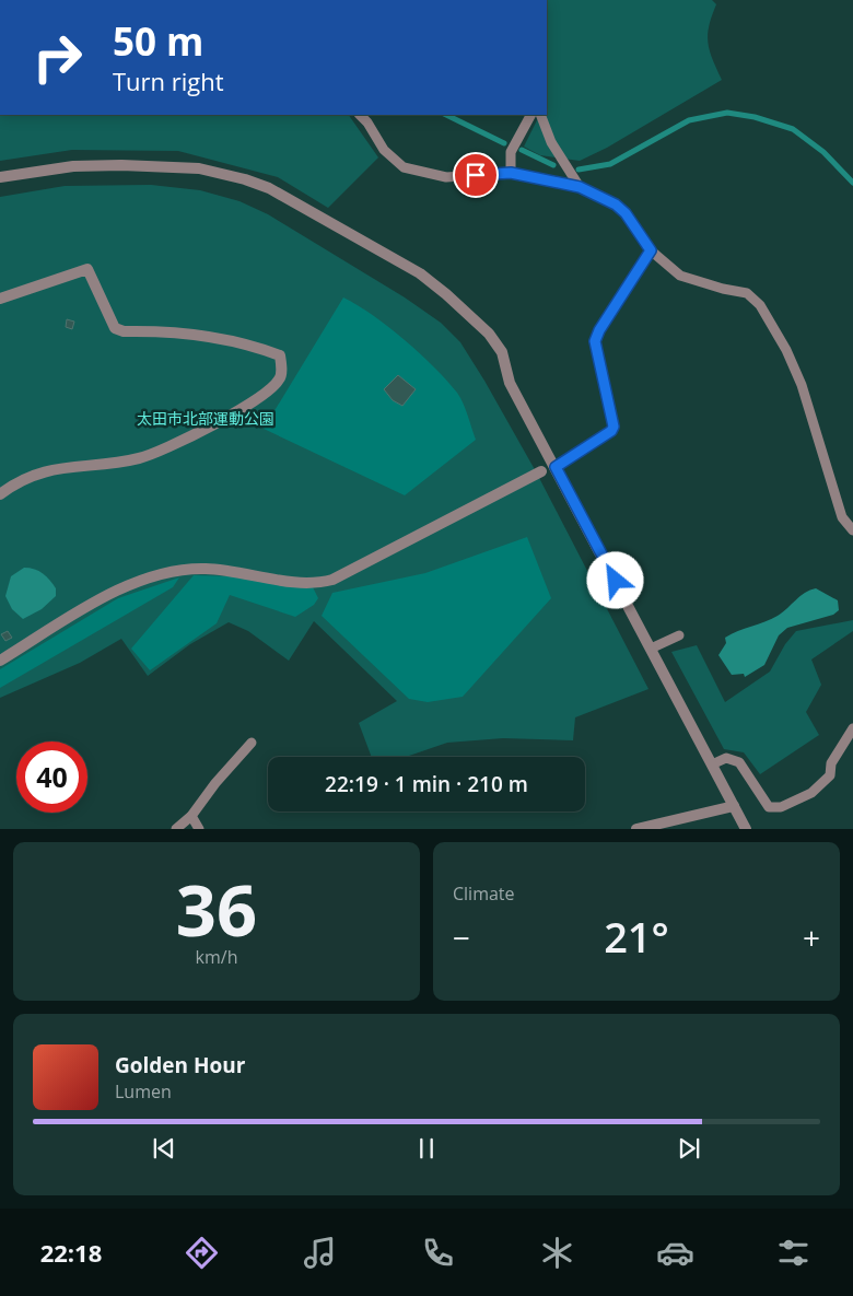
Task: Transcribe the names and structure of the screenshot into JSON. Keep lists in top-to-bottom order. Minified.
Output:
{"parks":["太田市北部運動公園"],"page":{"turn":["50 m","Turn right"],"limit":"40","trip":"22:19 · 1 min · 210 m","tile":[["36","km/h"],"Climate"],"heat":["−","21°","+"],"song":["Golden Hour","Lumen"],"tabs":"22:18"}}
